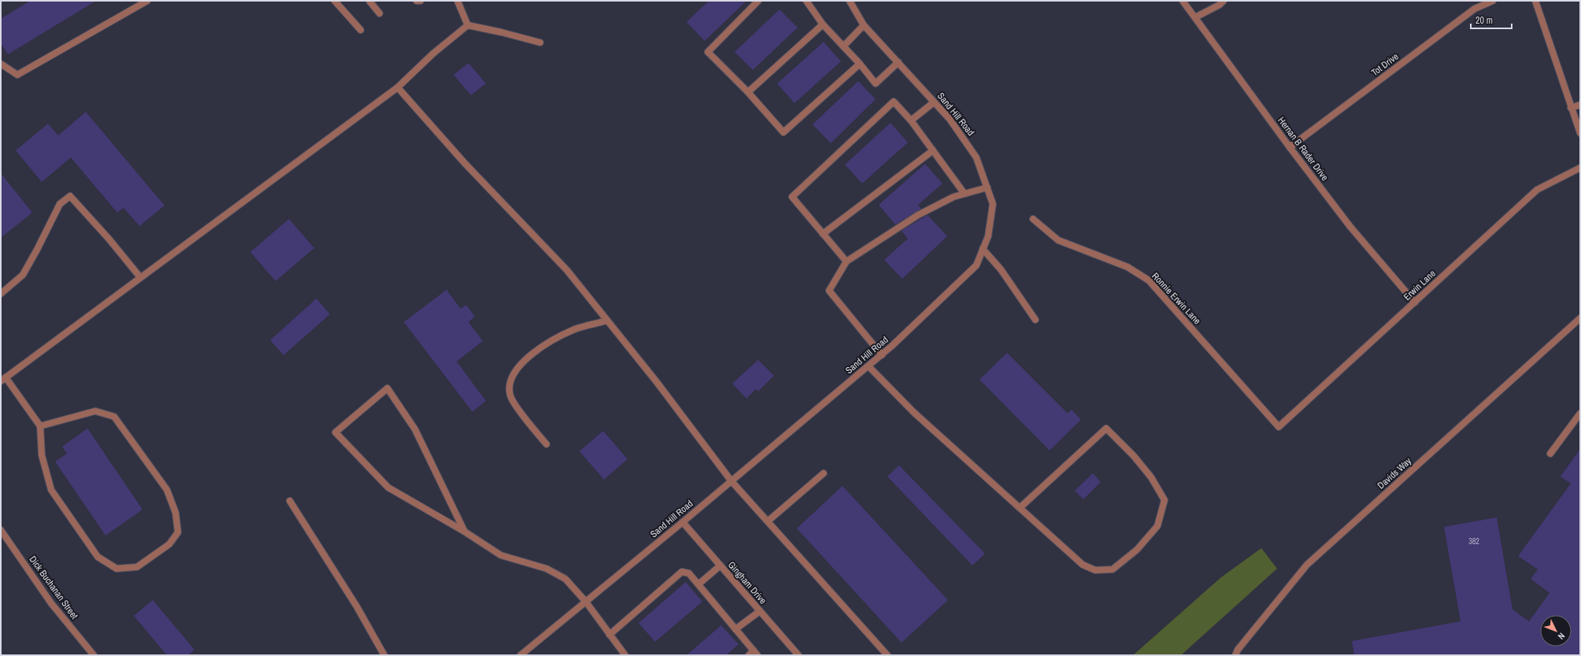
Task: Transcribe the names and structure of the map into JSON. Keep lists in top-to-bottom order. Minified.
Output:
{"streets":{"street":["Tot Drive","Sand Hill Road","Hernan B Rader Drive","Erwin Lane","Ronnie Erwin Lane","Davids Way","Gingham Drive","Dick Buchanan Street"]},"crossings":[["Tot Drive","Hernan B Rader Drive"],["Sand Hill Road","Gingham Drive"],["Hernan B Rader Drive","Erwin Lane"],["Erwin Lane","Ronnie Erwin Lane"]],"house_numbers":["382"],"scale_bar":"20 m","north":"bottom right"}
